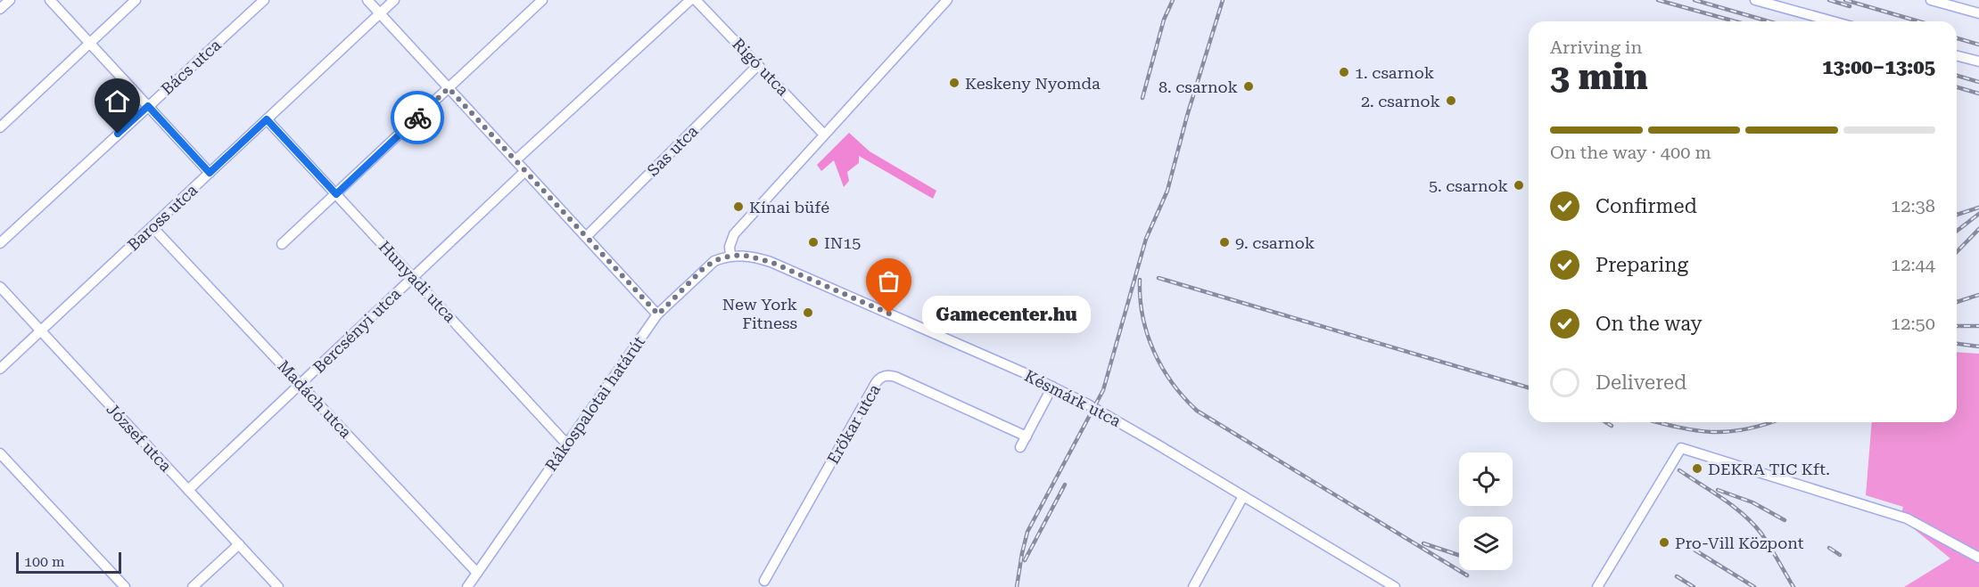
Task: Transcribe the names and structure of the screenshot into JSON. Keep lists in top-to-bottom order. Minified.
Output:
{"streets":{"street":["Bács utca","Rigó utca","Sas utca","Baross utca","Hunyadi utca","Bercsényi utca","Késmárk utca","Madách utca","Rákospalotai határút","Erőkar utca","József utca"]},"crossings":[["Rigó utca","Sas utca"],["Baross utca","Hunyadi utca"],["Baross utca","Madách utca"],["Baross utca","József utca"],["Hunyadi utca","Bercsényi utca"],["Hunyadi utca","Rákospalotai határút"],["Bercsényi utca","Madách utca"],["Bercsényi utca","József utca"],["Késmárk utca","Rákospalotai határút"],["Madách utca","Rákospalotai határút"]],"places":["1. csarnok","Keskeny Nyomda","8. csarnok","2. csarnok","5. csarnok","Kínai büfé","IN15","9. csarnok","New York Fitness","Gamecenter.hu","DEKRA TIC Kft.","Pro-Vill Központ"],"scale_bar":"100 m","page":{"heading":["3 min","Arriving in","13:00–13:05"],"bar":"On the way · 400 m","list":[["Confirmed","12:38"],["Preparing","12:44"],["On the way","12:50"],"Delivered"],"bubble":"Gamecenter.hu","scale":"100 m"}}
